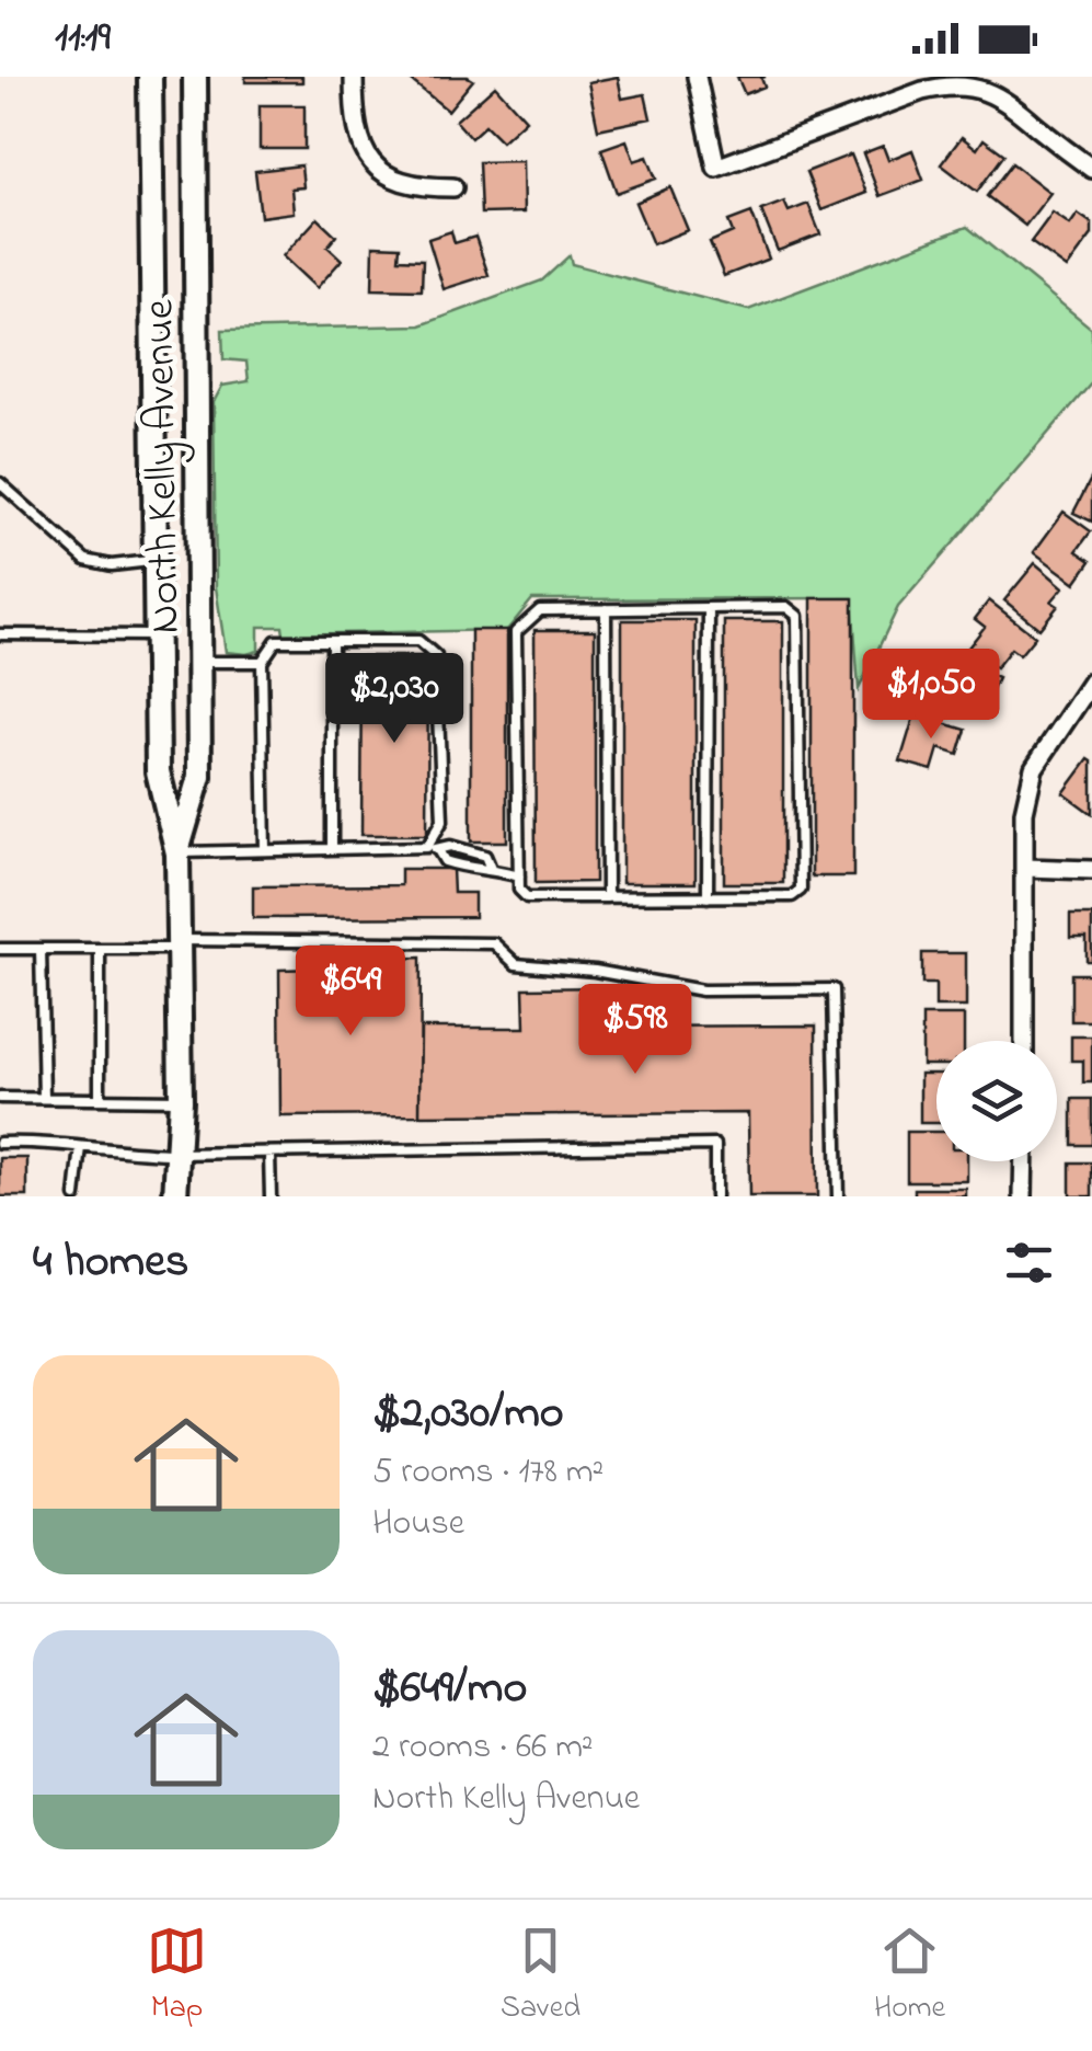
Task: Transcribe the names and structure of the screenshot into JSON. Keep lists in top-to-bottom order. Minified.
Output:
{"streets":{"street":["North Kelly Avenue"]},"page":{"status":"11:19","price":["$1,050","$2,030","$649","$598"],"heading":"4 homes","list":[{"name":"$2,030/mo","note":"5 rooms · 178 m² · House"},{"name":"$649/mo","note":"2 rooms · 66 m² · North Kelly Avenue"}],"tabs":["Map","Saved","Home"]}}
